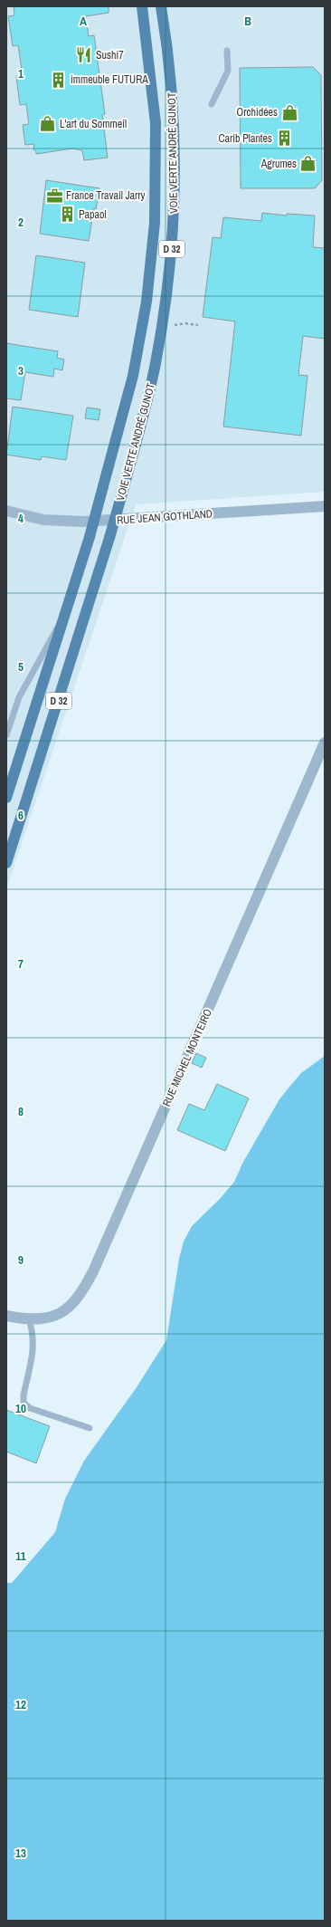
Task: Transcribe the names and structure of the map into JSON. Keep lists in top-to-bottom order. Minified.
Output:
{"streets":{"main road":["VOIE VERTE ANDRÉ GUNOT","D 32"],"street":["RUE JEAN GOTHLAND","RUE MICHEL MONTEIRO"]},"places":{"restaurant":["Sushi7"],"building":["immeuble FUTURA","Carib Plantes","Papaol"],"shop":["Orchidées","L'art du Sommeil","Agrumes"],"office":["France Travail Jarry"]},"grid":{"columns":["A","B"],"rows":["1","2","3","4","5","6","7","8","9","10","11","12","13"]}}
